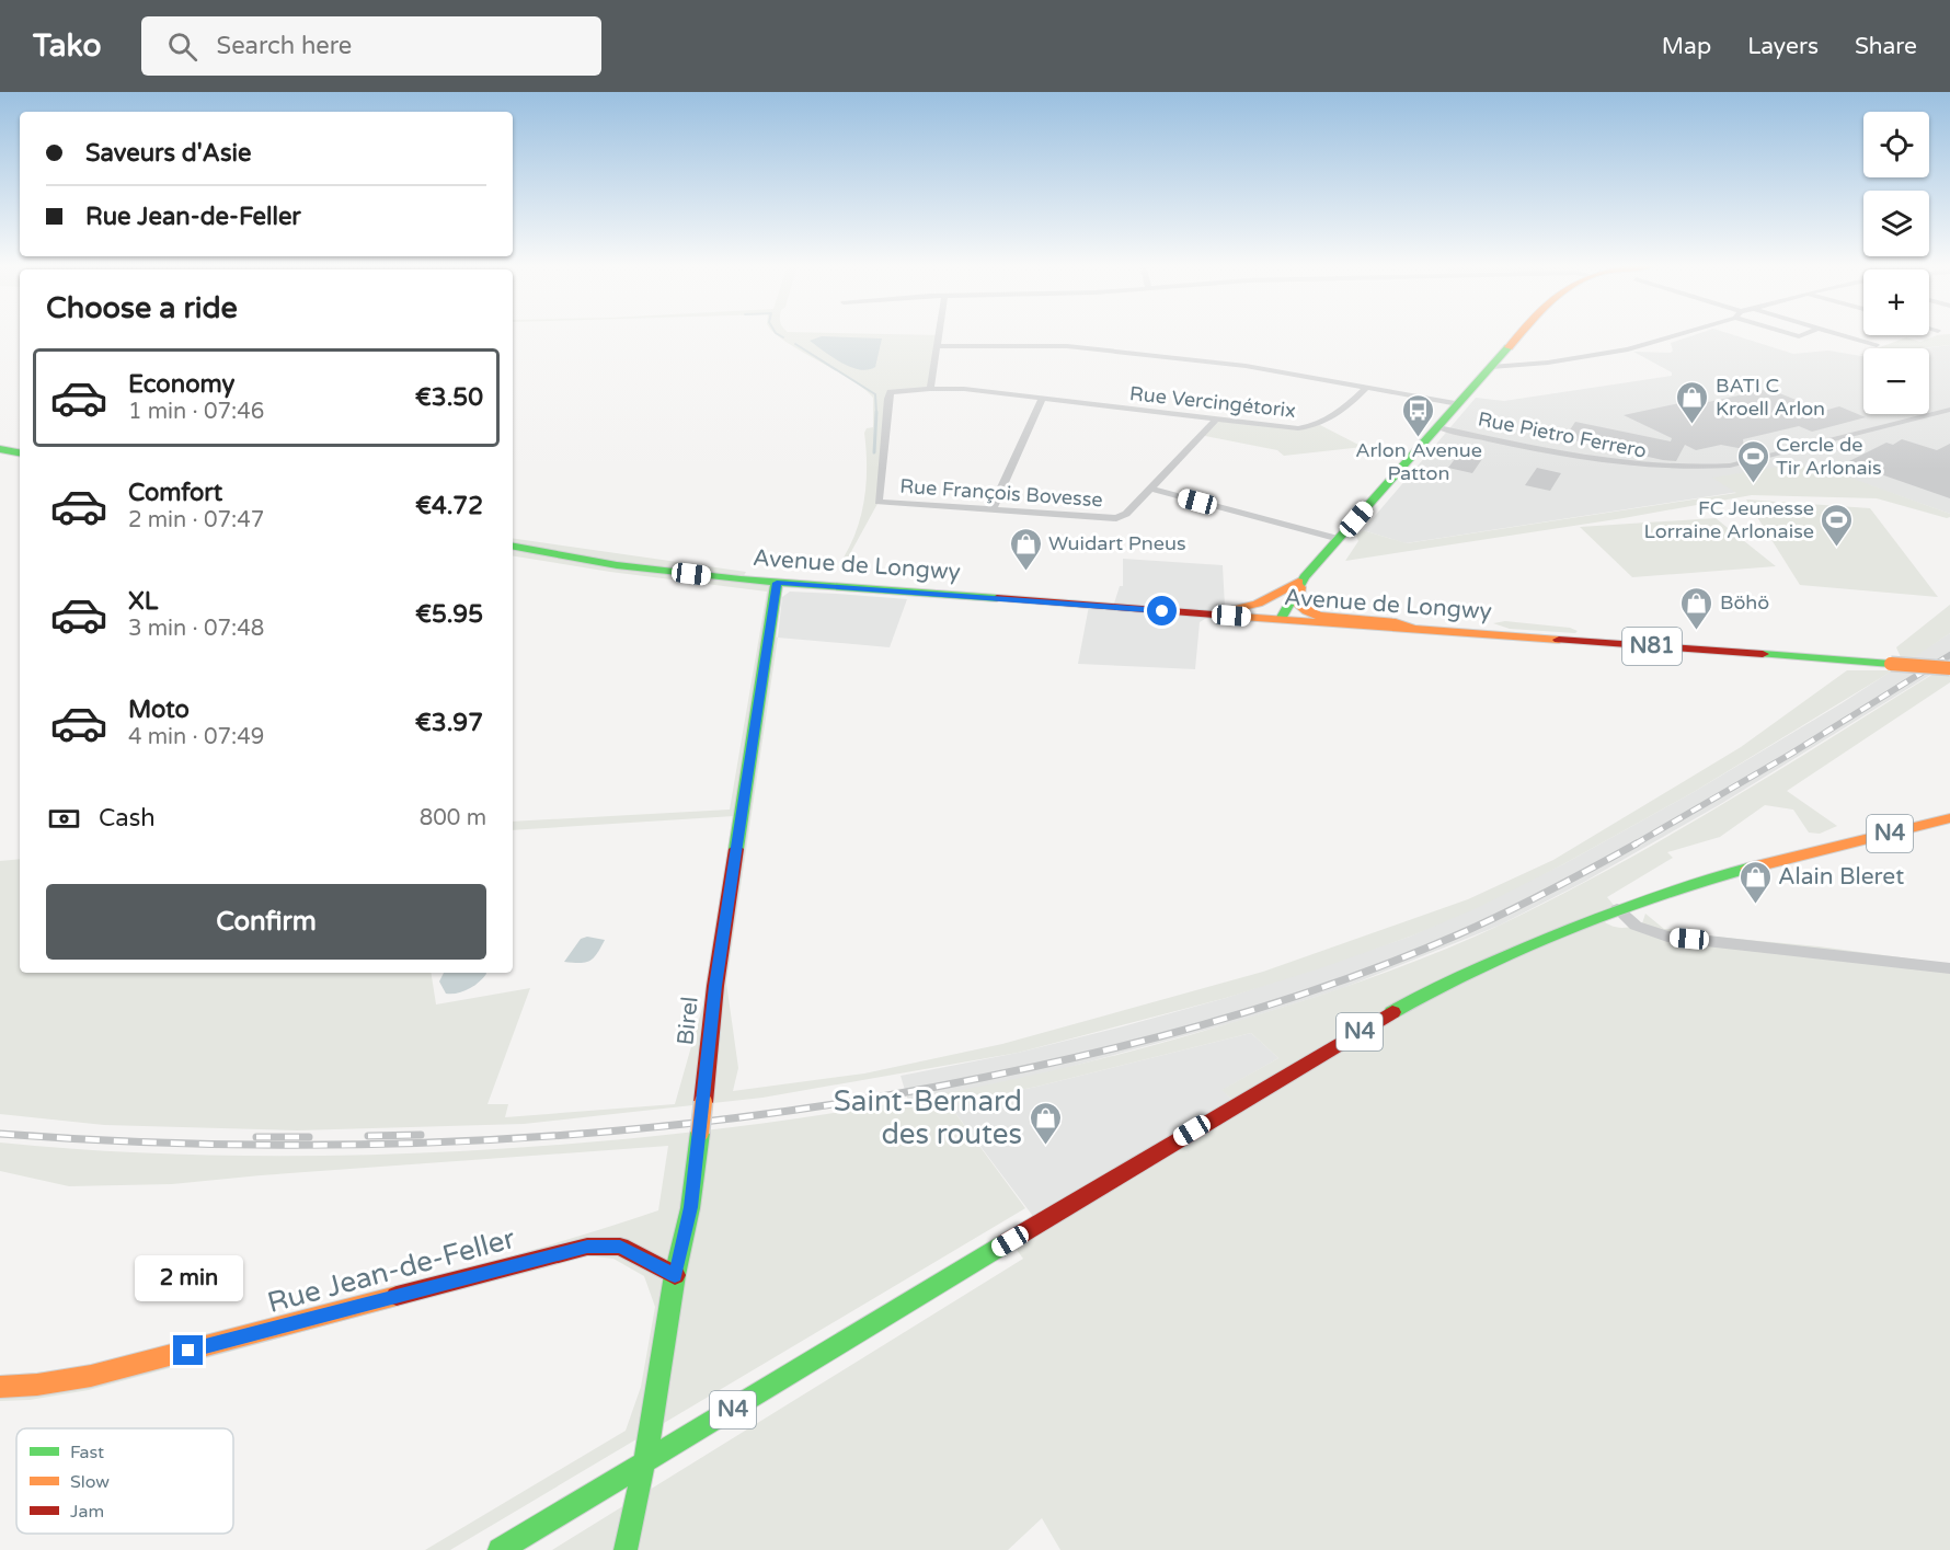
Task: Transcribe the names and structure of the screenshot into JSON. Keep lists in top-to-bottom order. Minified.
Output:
{"streets":{"main road":["Avenue de Longwy","N81","N4","Birel","Rue Jean-de-Feller"],"street":["Rue Vercingétorix","Rue Pietro Ferrero","Rue François Bovesse"]},"crossings":[["Rue Vercingétorix","Rue François Bovesse"],["Avenue de Longwy","N81"],["Avenue de Longwy","Birel"],["N4","Birel"],["Birel","Rue Jean-de-Feller"]],"places":{"shop":["BATI C Kroell Arlon","Wuidart Pneus","Böhö","Alain Bleret","Saint-Bernard des routes"],"bus stop":["Arlon Avenue Patton"],"sports":["Cercle de Tir Arlonais","FC Jeunesse Lorraine Arlonaise"]},"legend":["Fast","Slow","Jam"],"page":{"header":"Tako","search":"Search here","nav":["Map","Layers","Share"],"map_buttons":["+","−"],"banner":["Saveurs d'Asie","Rue Jean-de-Feller"],"heading":"Choose a ride","list":[{"name":"Economy","note":"1 min · 07:46","value":"€3.50"},{"name":"Comfort","note":"2 min · 07:47","value":"€4.72"},{"name":"XL","note":"3 min · 07:48","value":"€5.95"},{"name":"Moto","note":"4 min · 07:49","value":"€3.97"}],"pay":["Cash","800 m"],"buttons":"Confirm","bubble":"2 min"}}
